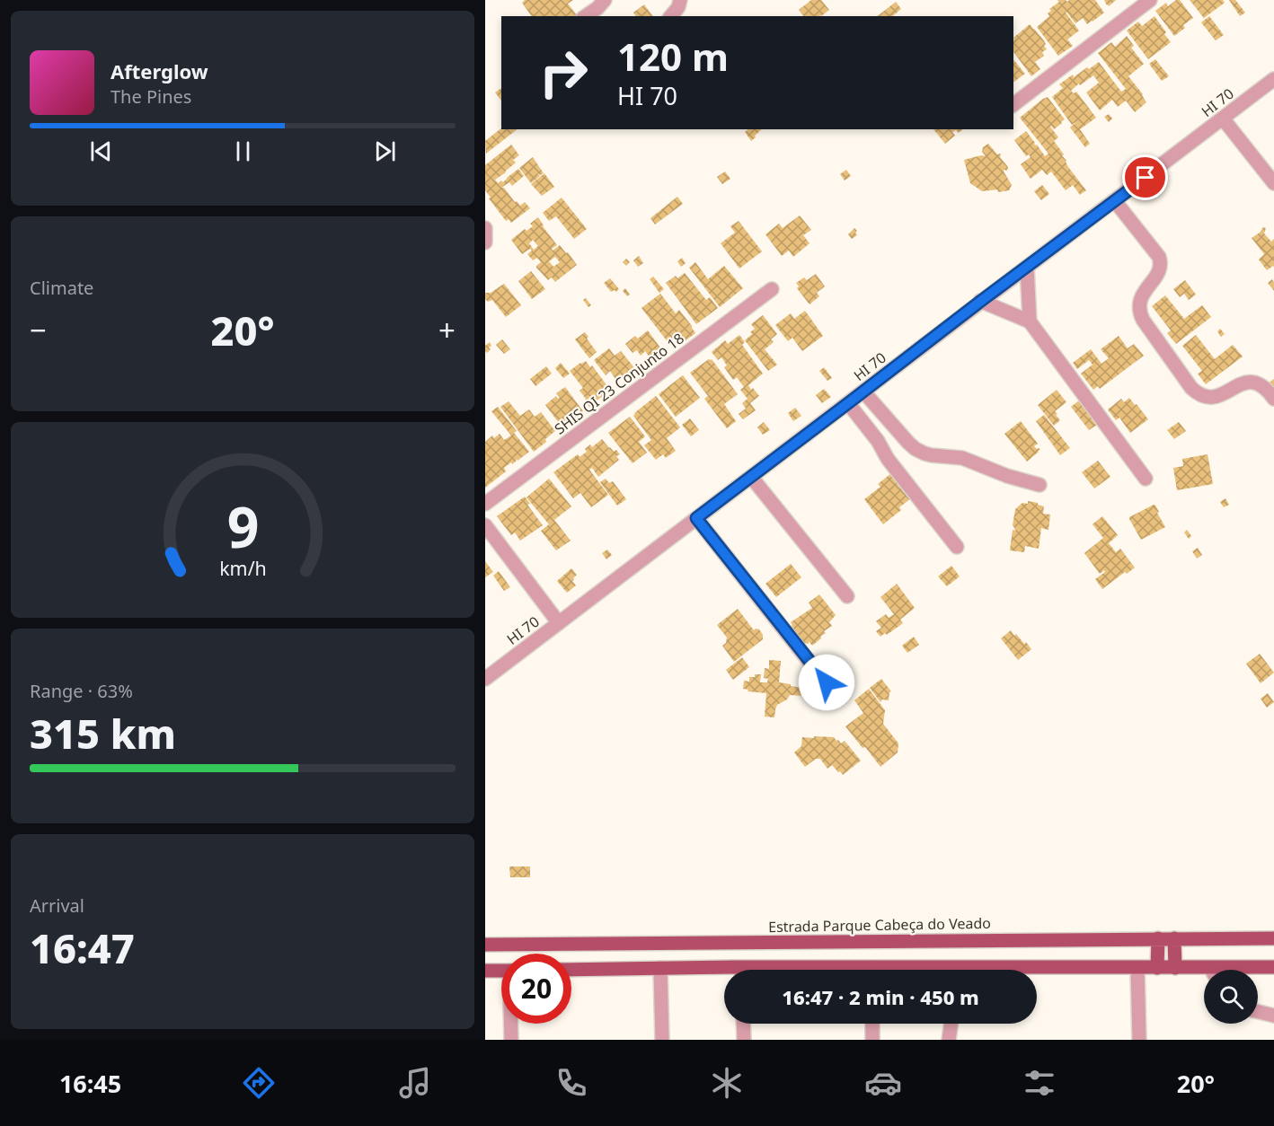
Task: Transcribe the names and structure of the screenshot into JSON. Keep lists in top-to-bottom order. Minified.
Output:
{"streets":{"main road":["Estrada Parque Cabeça do Veado"],"street":["HI 70","SHIS QI 23 Conjunto 18"]},"page":{"turn":["120 m","HI 70"],"song":["Afterglow","The Pines"],"tile":["Climate",["Range · 63%","315 km"],["Arrival","16:47"]],"heat":["−","20°","+"],"limit":"20","trip":"16:47 · 2 min · 450 m","tabs":["16:45","20°"],"gauge":["9","km/h"]}}
